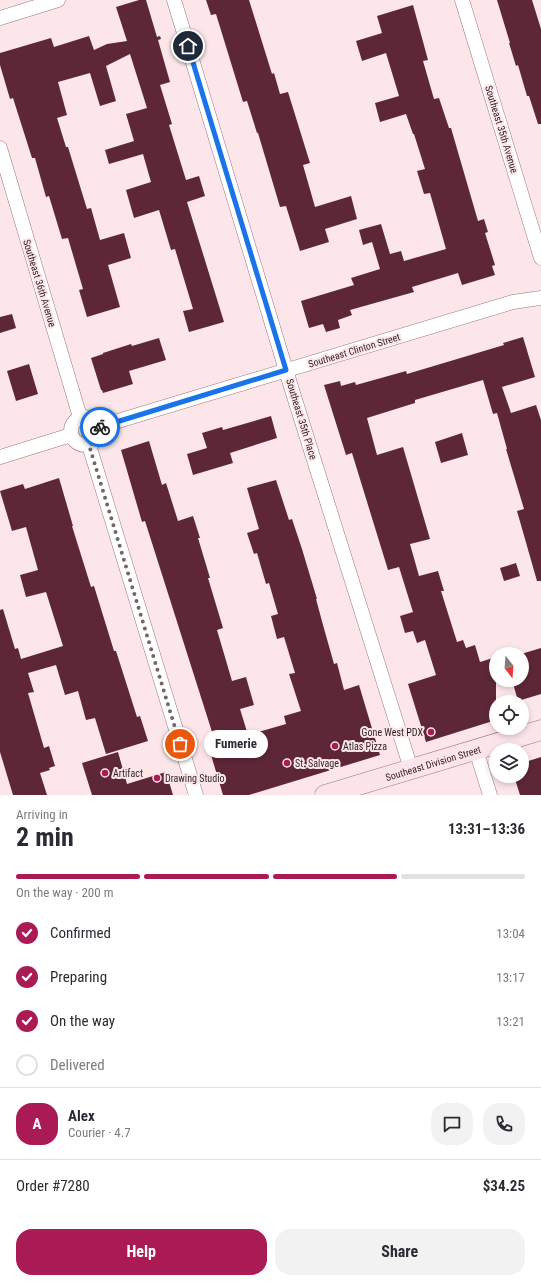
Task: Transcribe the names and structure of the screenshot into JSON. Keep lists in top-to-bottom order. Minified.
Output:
{"streets":{"main road":["Southeast Division Street"],"street":["Southeast 35th Avenue","Southeast 36th Avenue","Southeast Clinton Street","Southeast 35th Place"]},"crossings":[["Southeast 36th Avenue","Southeast Clinton Street"],["Southeast Clinton Street","Southeast 35th Place"],["Southeast 35th Place","Southeast Division Street"]],"places":["Gone West PDX","Fumerie","Atlas Pizza","St. Salvage","Artifact","Drawing Studio"],"north":"bottom","page":{"bubble":"Fumerie","heading":["2 min","Arriving in","13:31–13:36"],"panel":["Alex","Courier · 4.7","Order #7280","$34.25"],"bar":"On the way · 200 m","list":[["Confirmed","13:04"],["Preparing","13:17"],["On the way","13:21"],"Delivered"],"round":"A","buttons":["Help","Share"]}}
